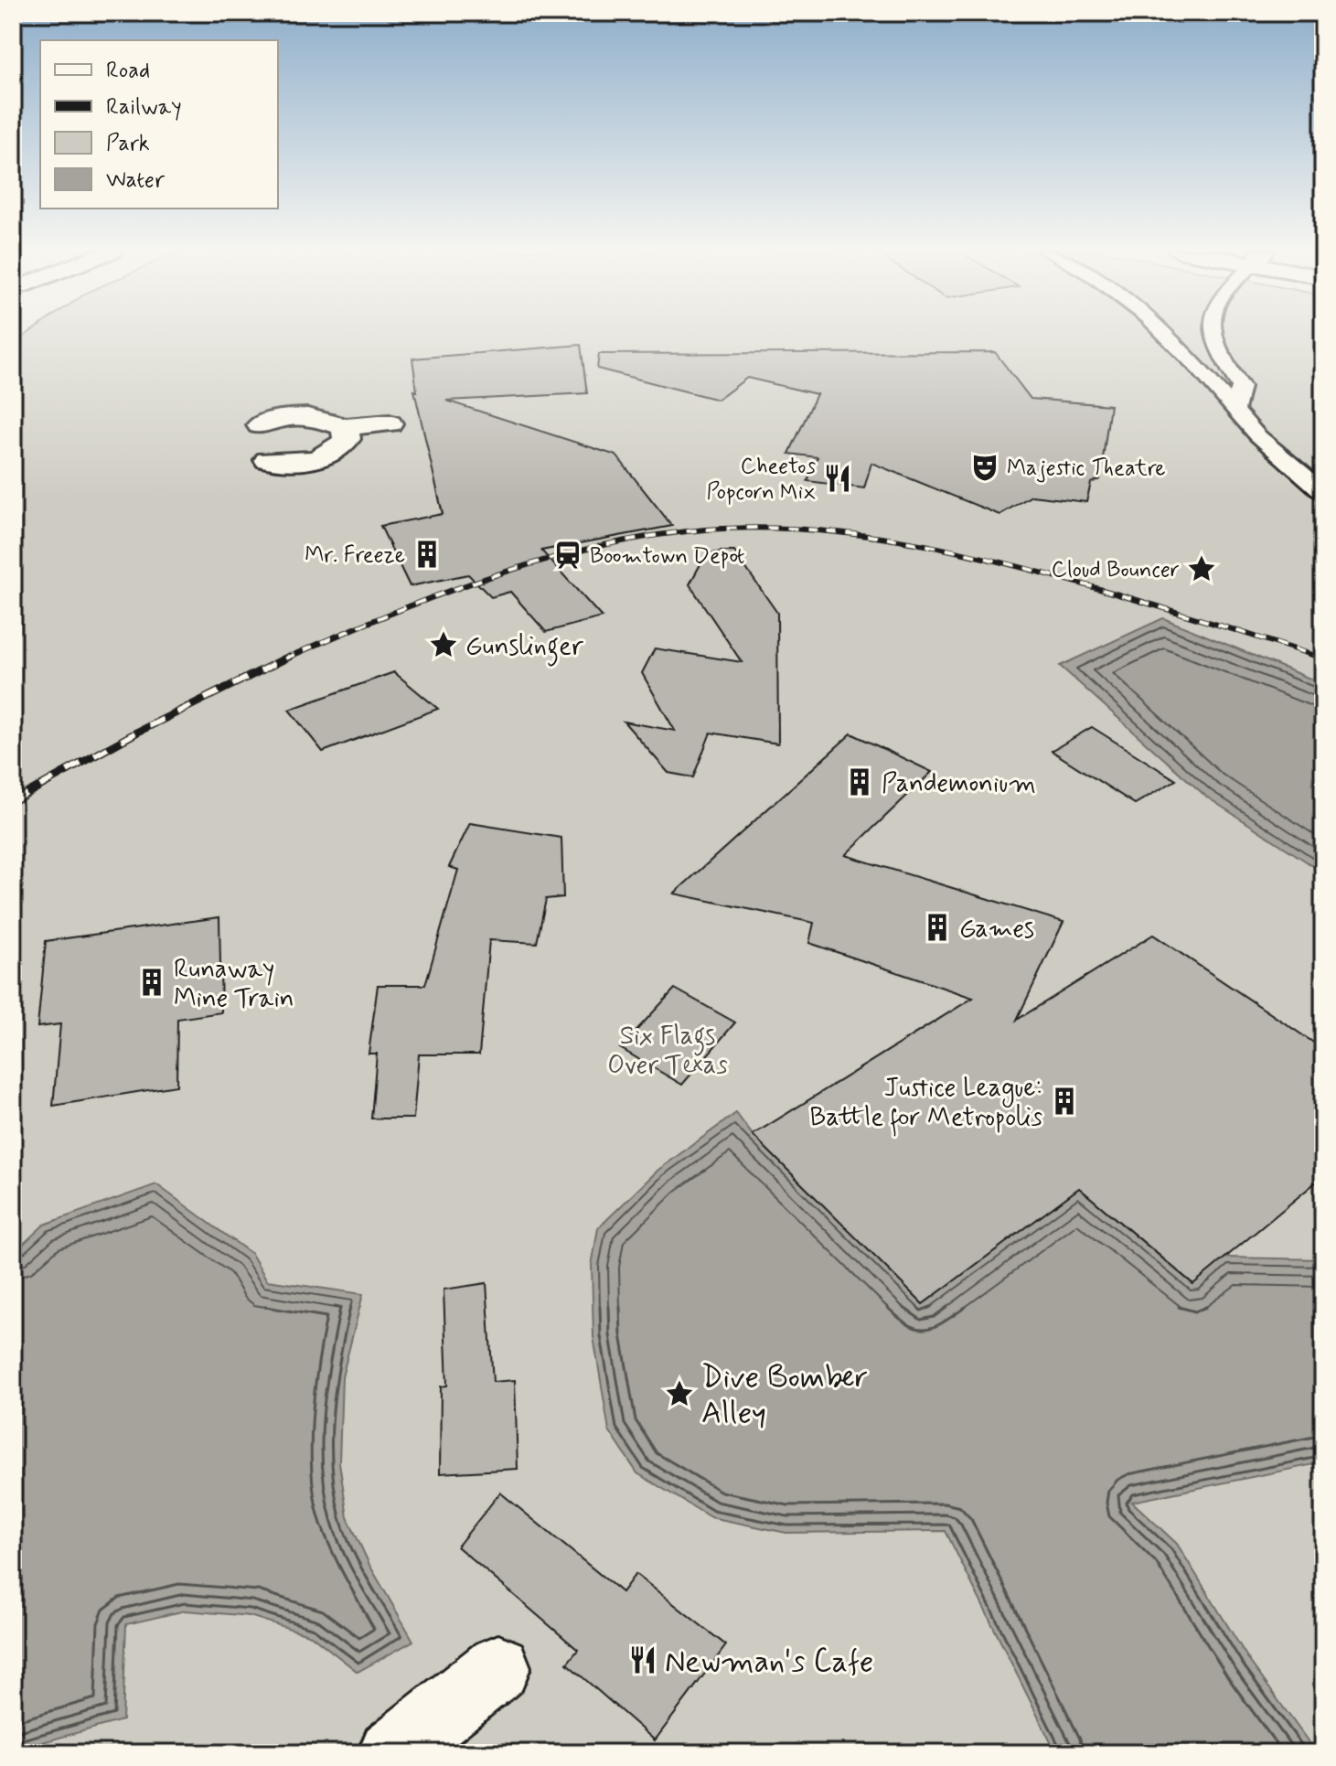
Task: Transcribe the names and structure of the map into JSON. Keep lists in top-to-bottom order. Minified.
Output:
{"parks":["Six Flags Over Texas"],"places":{"theatre":["Majestic Theatre"],"restaurant":["Cheetos Popcorn Mix","Newman's Cafe"],"building":["Mr. Freeze","Pandemonium","Games","Runaway Mine Train","Justice League: Battle for Metropolis"],"station":["Boomtown Depot"],"place":["Cloud Bouncer","Gunslinger","Dive Bomber Alley"]},"legend":["Road","Railway","Park","Water"]}
